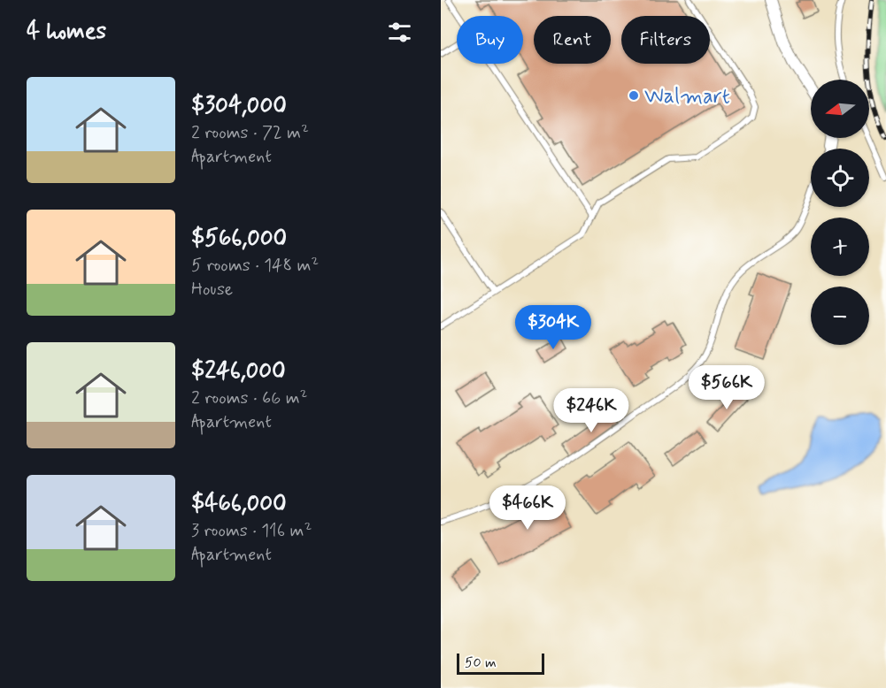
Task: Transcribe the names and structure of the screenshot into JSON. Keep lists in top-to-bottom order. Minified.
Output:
{"places":["Walmart"],"scale_bar":"50 m","north":"left","page":{"heading":"4 homes","chip":["Buy","Rent","Filters"],"list":[{"name":"$304,000","note":"2 rooms · 72 m² · Apartment"},{"name":"$566,000","note":"5 rooms · 148 m² · House"},{"name":"$246,000","note":"2 rooms · 66 m² · Apartment"},{"name":"$466,000","note":"3 rooms · 116 m² · Apartment"}],"map_buttons":["+","−"],"price":["$304K","$566K","$246K","$466K"],"scale":"50 m"}}
